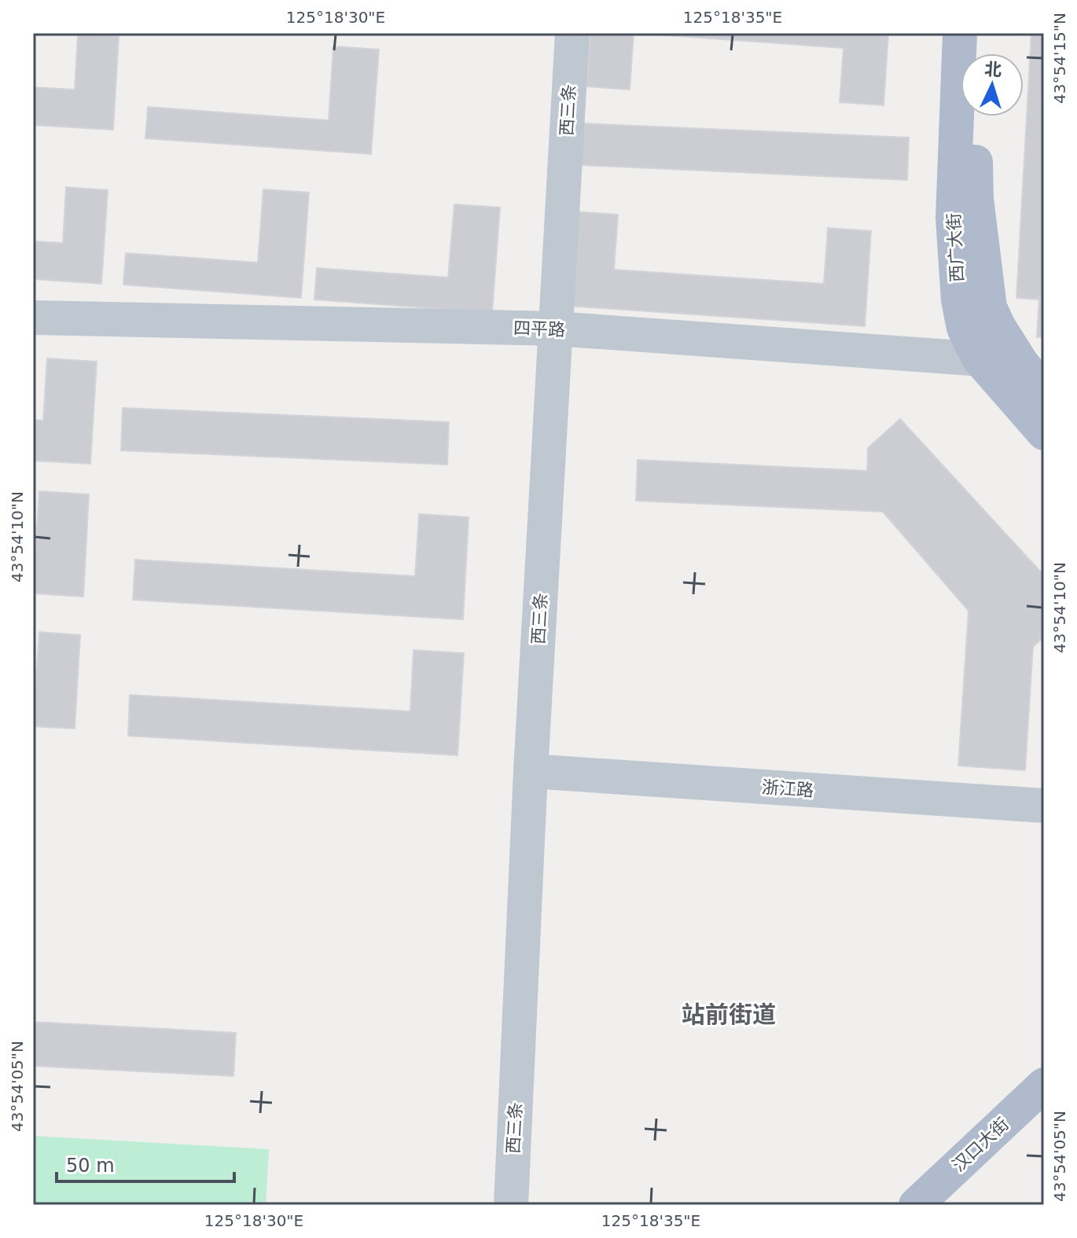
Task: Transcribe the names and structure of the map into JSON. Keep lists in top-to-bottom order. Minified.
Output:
{"streets":{"main road":["西广大街","汉口大街"],"street":["西三条","四平路","浙江路"]},"crossings":[["西三条","四平路"],["西三条","浙江路"],["西广大街","四平路"]],"districts":["站前街道"],"scale_bar":"50 m","north":"top","coordinates":["125°18'30\"E","125°18'35\"E","43°54'15\"N","43°54'10\"N","43°54'05\"N"]}
